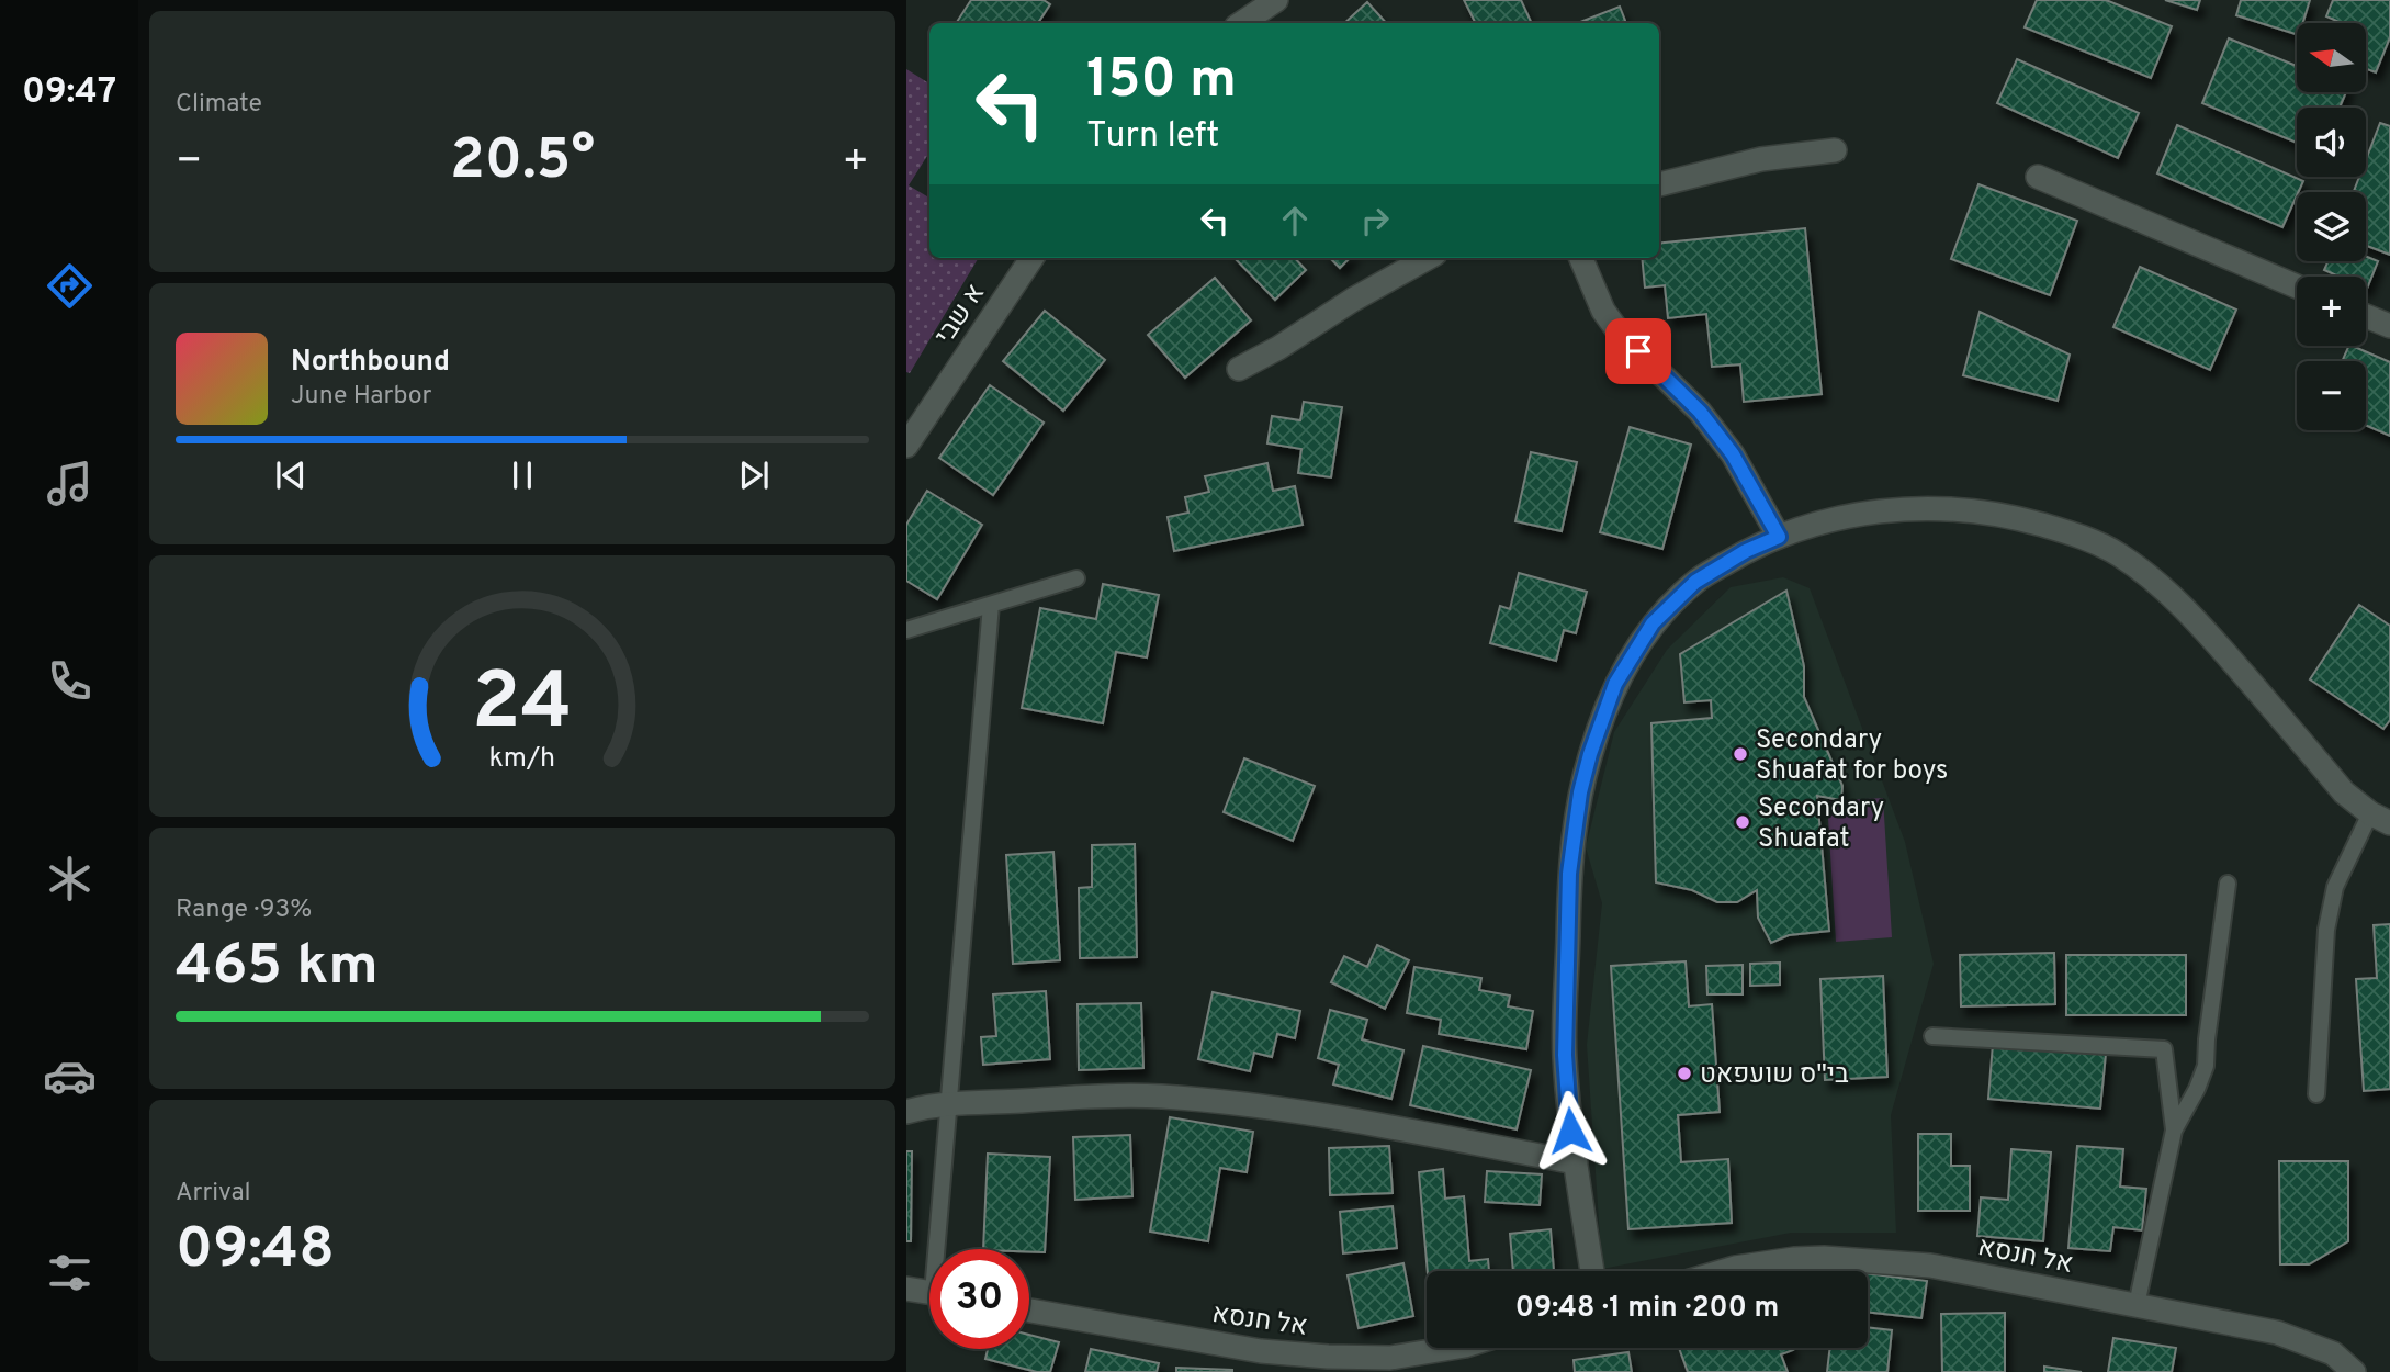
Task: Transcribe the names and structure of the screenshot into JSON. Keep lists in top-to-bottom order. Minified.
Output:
{"streets":{"street":["א שבי","אל חנסא"]},"places":["Secondary Shuafat for boys","Secondary Shuafat","בי\"ס שועפאט"],"north":"left","page":{"tabs":"09:47","tile":["Climate",["Range · 93%","465 km"],["Arrival","09:48"]],"map_buttons":["+","−"],"turn":["150 m","Turn left"],"heat":["−","20.5°","+"],"song":["Northbound","June Harbor"],"limit":"30","trip":"09:48 · 1 min · 200 m","gauge":["24","km/h"]}}
